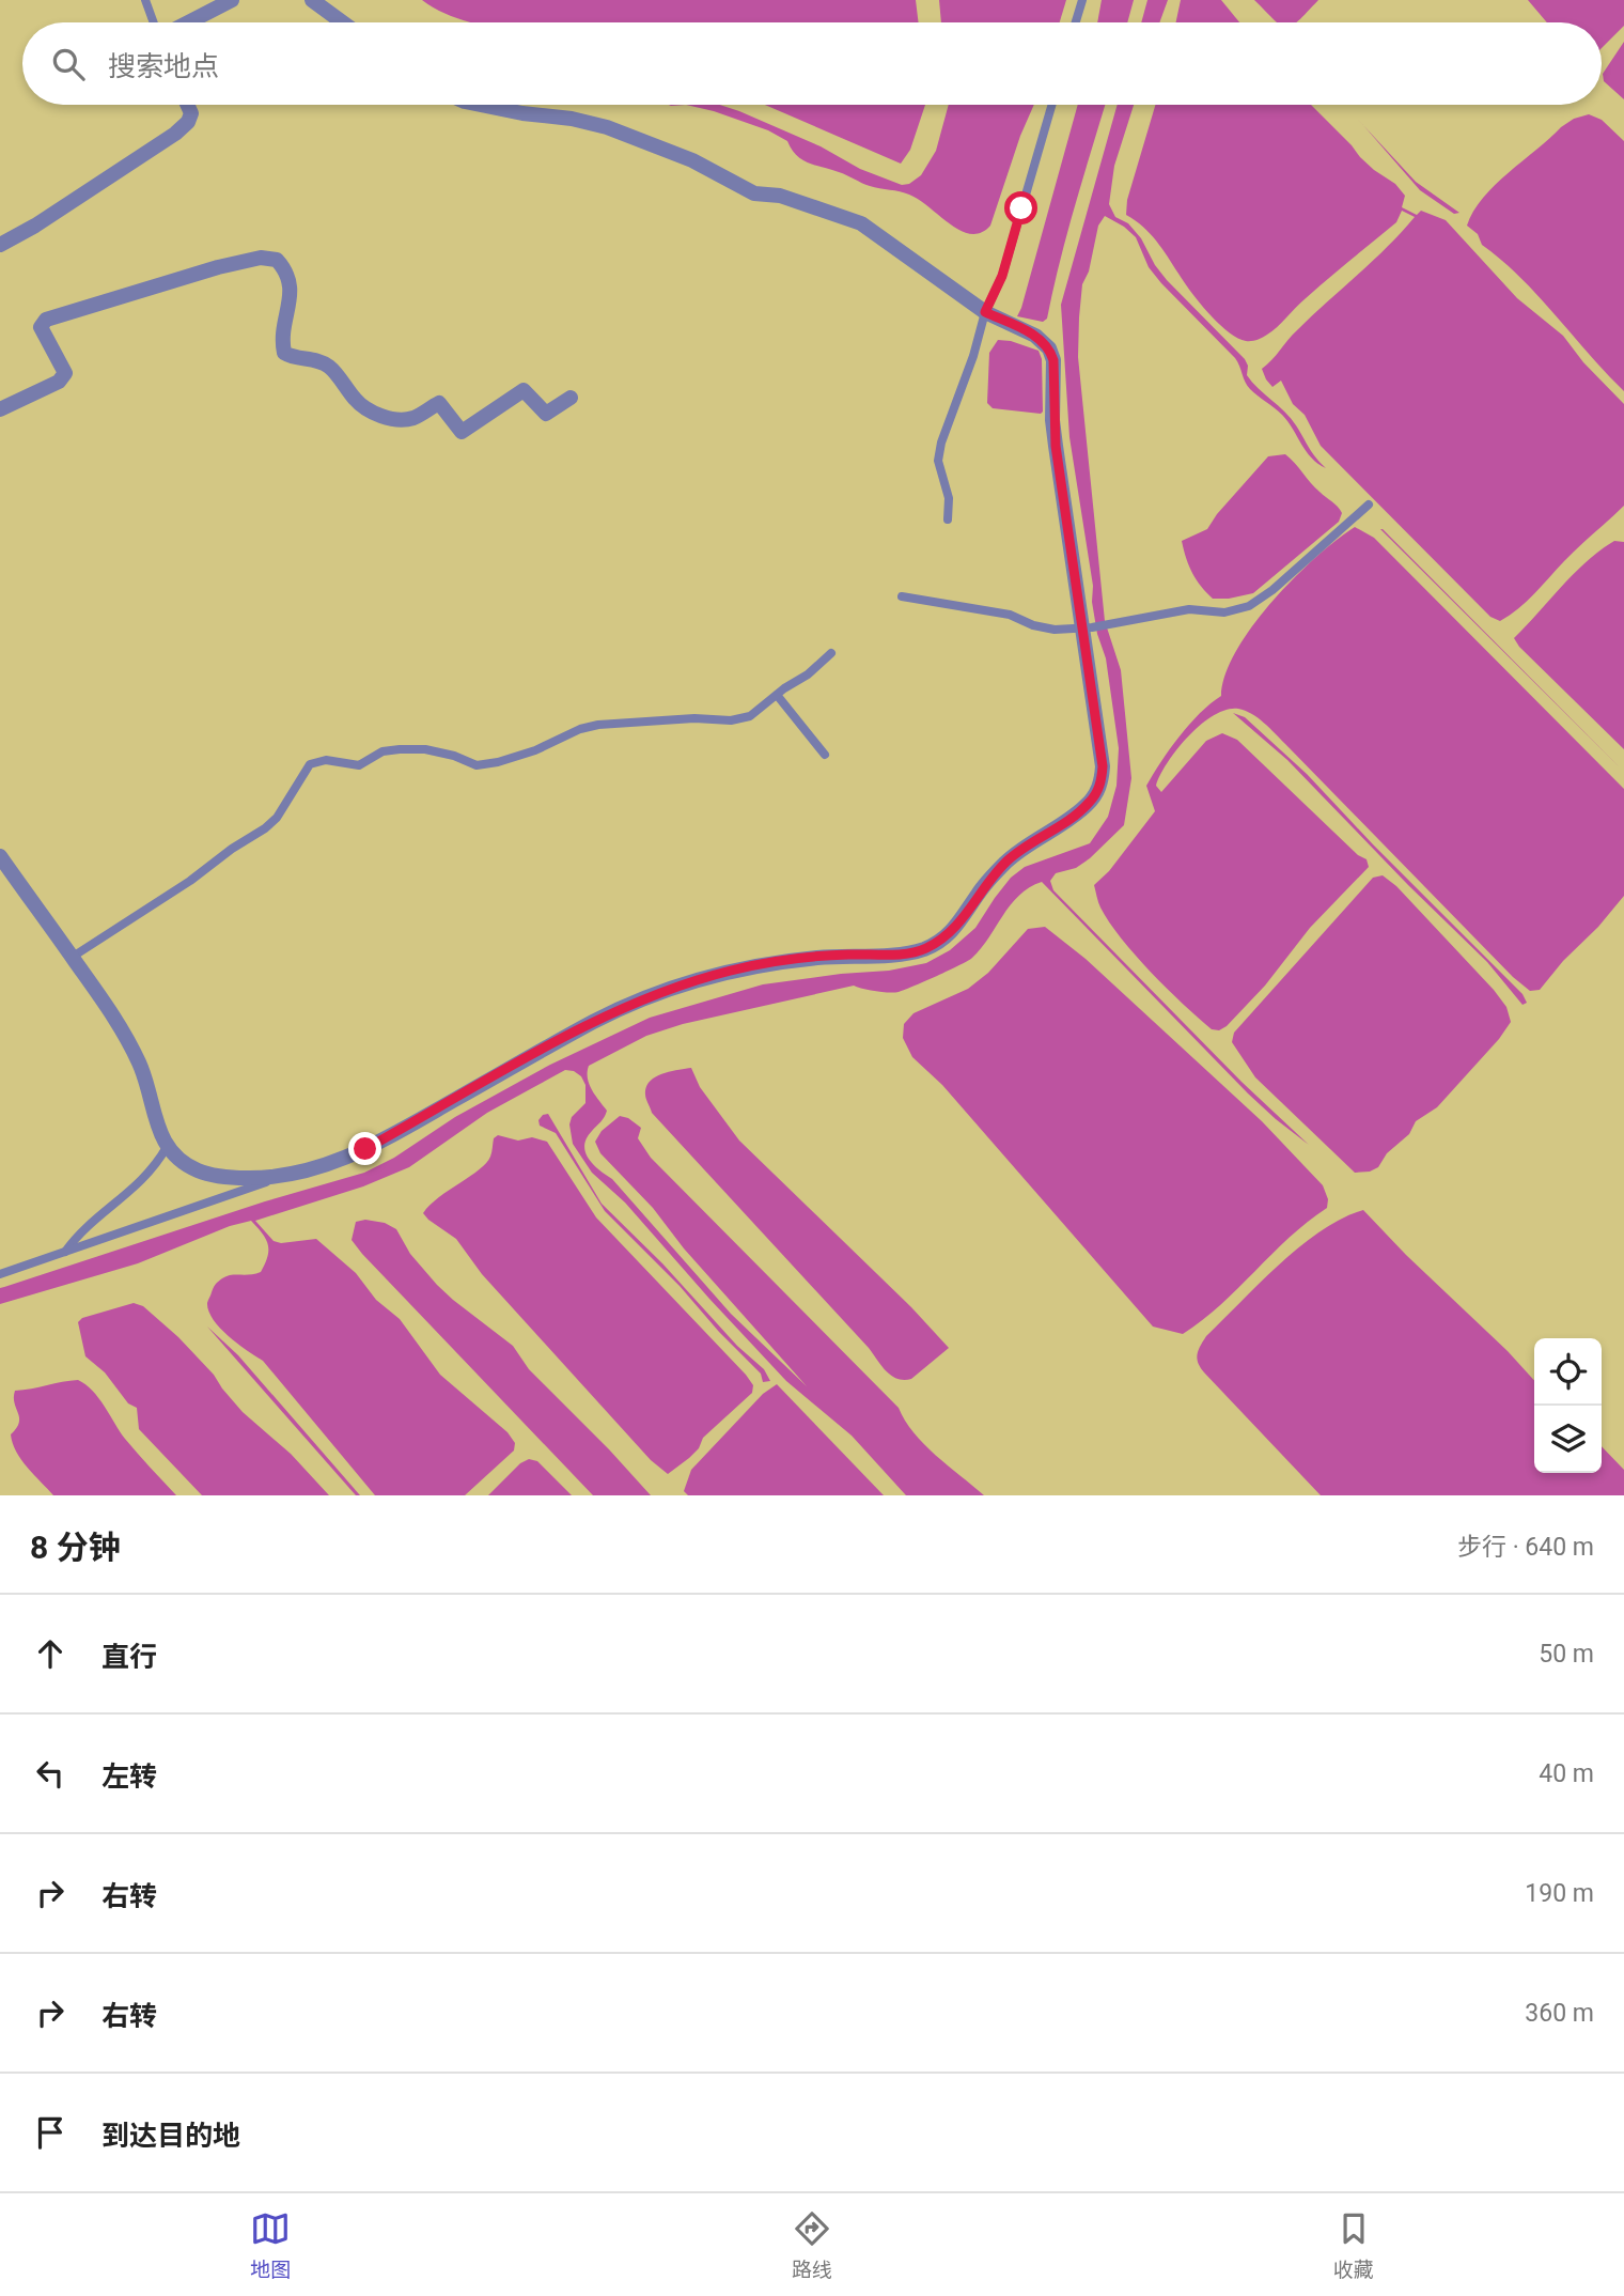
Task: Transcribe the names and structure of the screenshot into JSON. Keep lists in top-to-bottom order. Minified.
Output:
{"page":{"search":"搜索地点","heading":["8 分钟","步行 · 640 m"],"list":[["直行","50 m"],["左转","40 m"],["右转","190 m"],["右转","360 m"],"到达目的地"],"nav":["地图","路线","收藏"]}}
